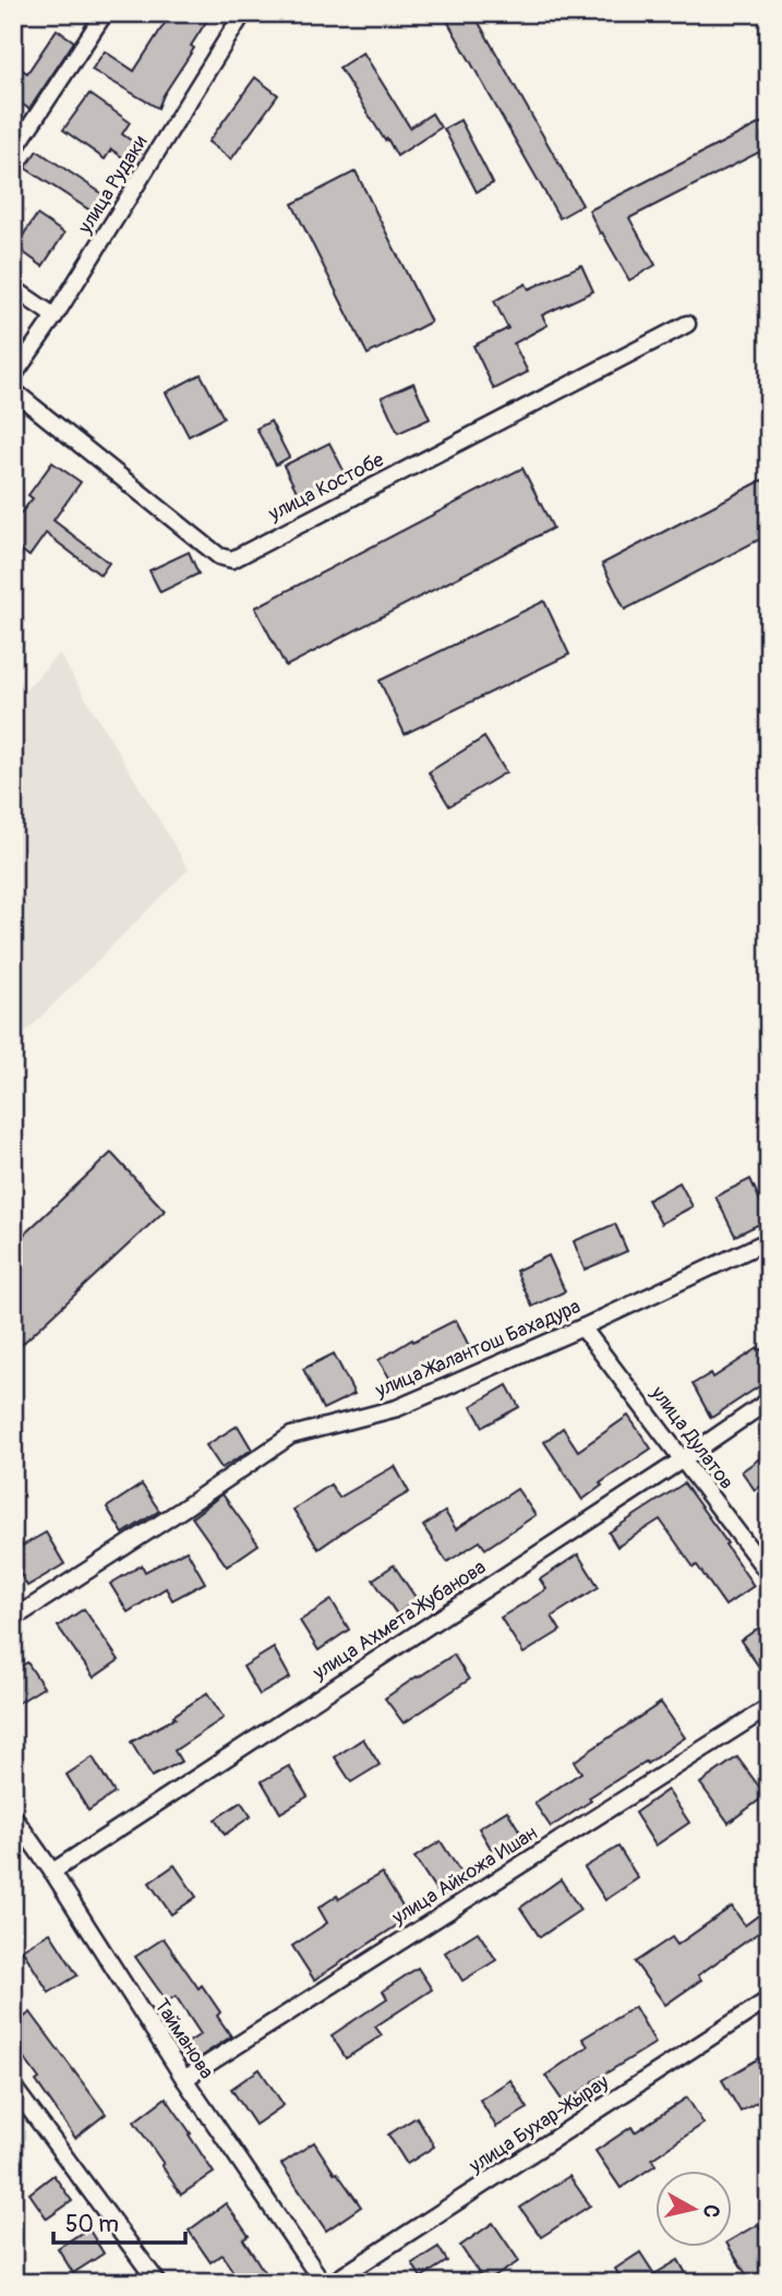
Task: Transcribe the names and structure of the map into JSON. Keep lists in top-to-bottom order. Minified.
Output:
{"streets":{"street":["улица Рудаки","улица Костобе","улица Жалантош Бахадура","улица Дулатов","улица Ахмета Жубанова","улица Айкожа Ишан","Тайманова","улица Бухар-Жырау"]},"crossings":[["улица Жалантош Бахадура","улица Дулатов"],["улица Дулатов","улица Ахмета Жубанова"],["улица Ахмета Жубанова","Тайманова"],["улица Айкожа Ишан","Тайманова"]],"scale_bar":"50 m","north":"right"}
